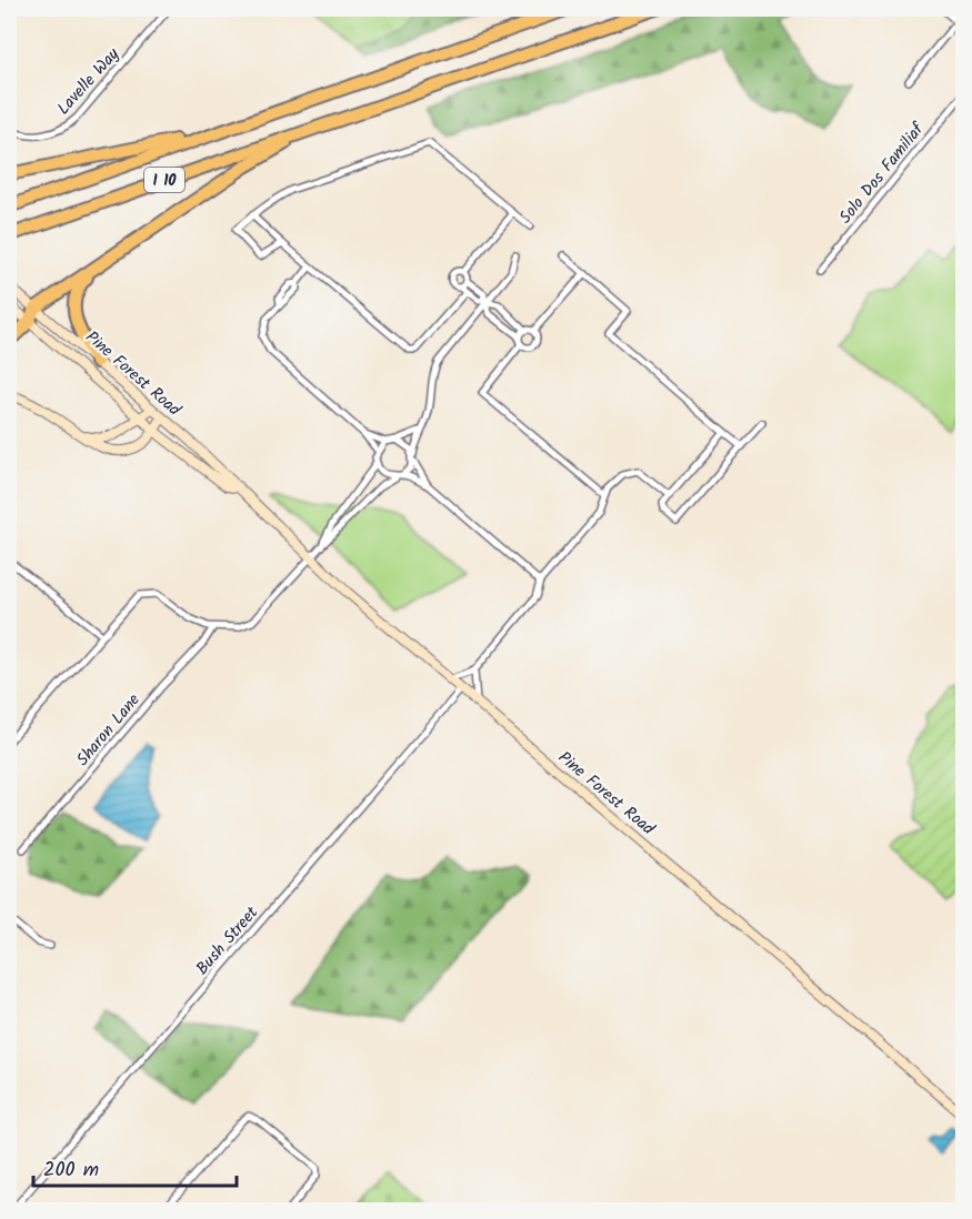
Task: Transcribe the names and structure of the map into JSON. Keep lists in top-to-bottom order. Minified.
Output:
{"streets":{"highway":["I 10"],"main road":["Pine Forest Road"],"street":["Lavelle Way","Solo Dos Familiaf","Sharon Lane","Bush Street"]},"crossings":[["Pine Forest Road","Bush Street"]],"scale_bar":"200 m"}
